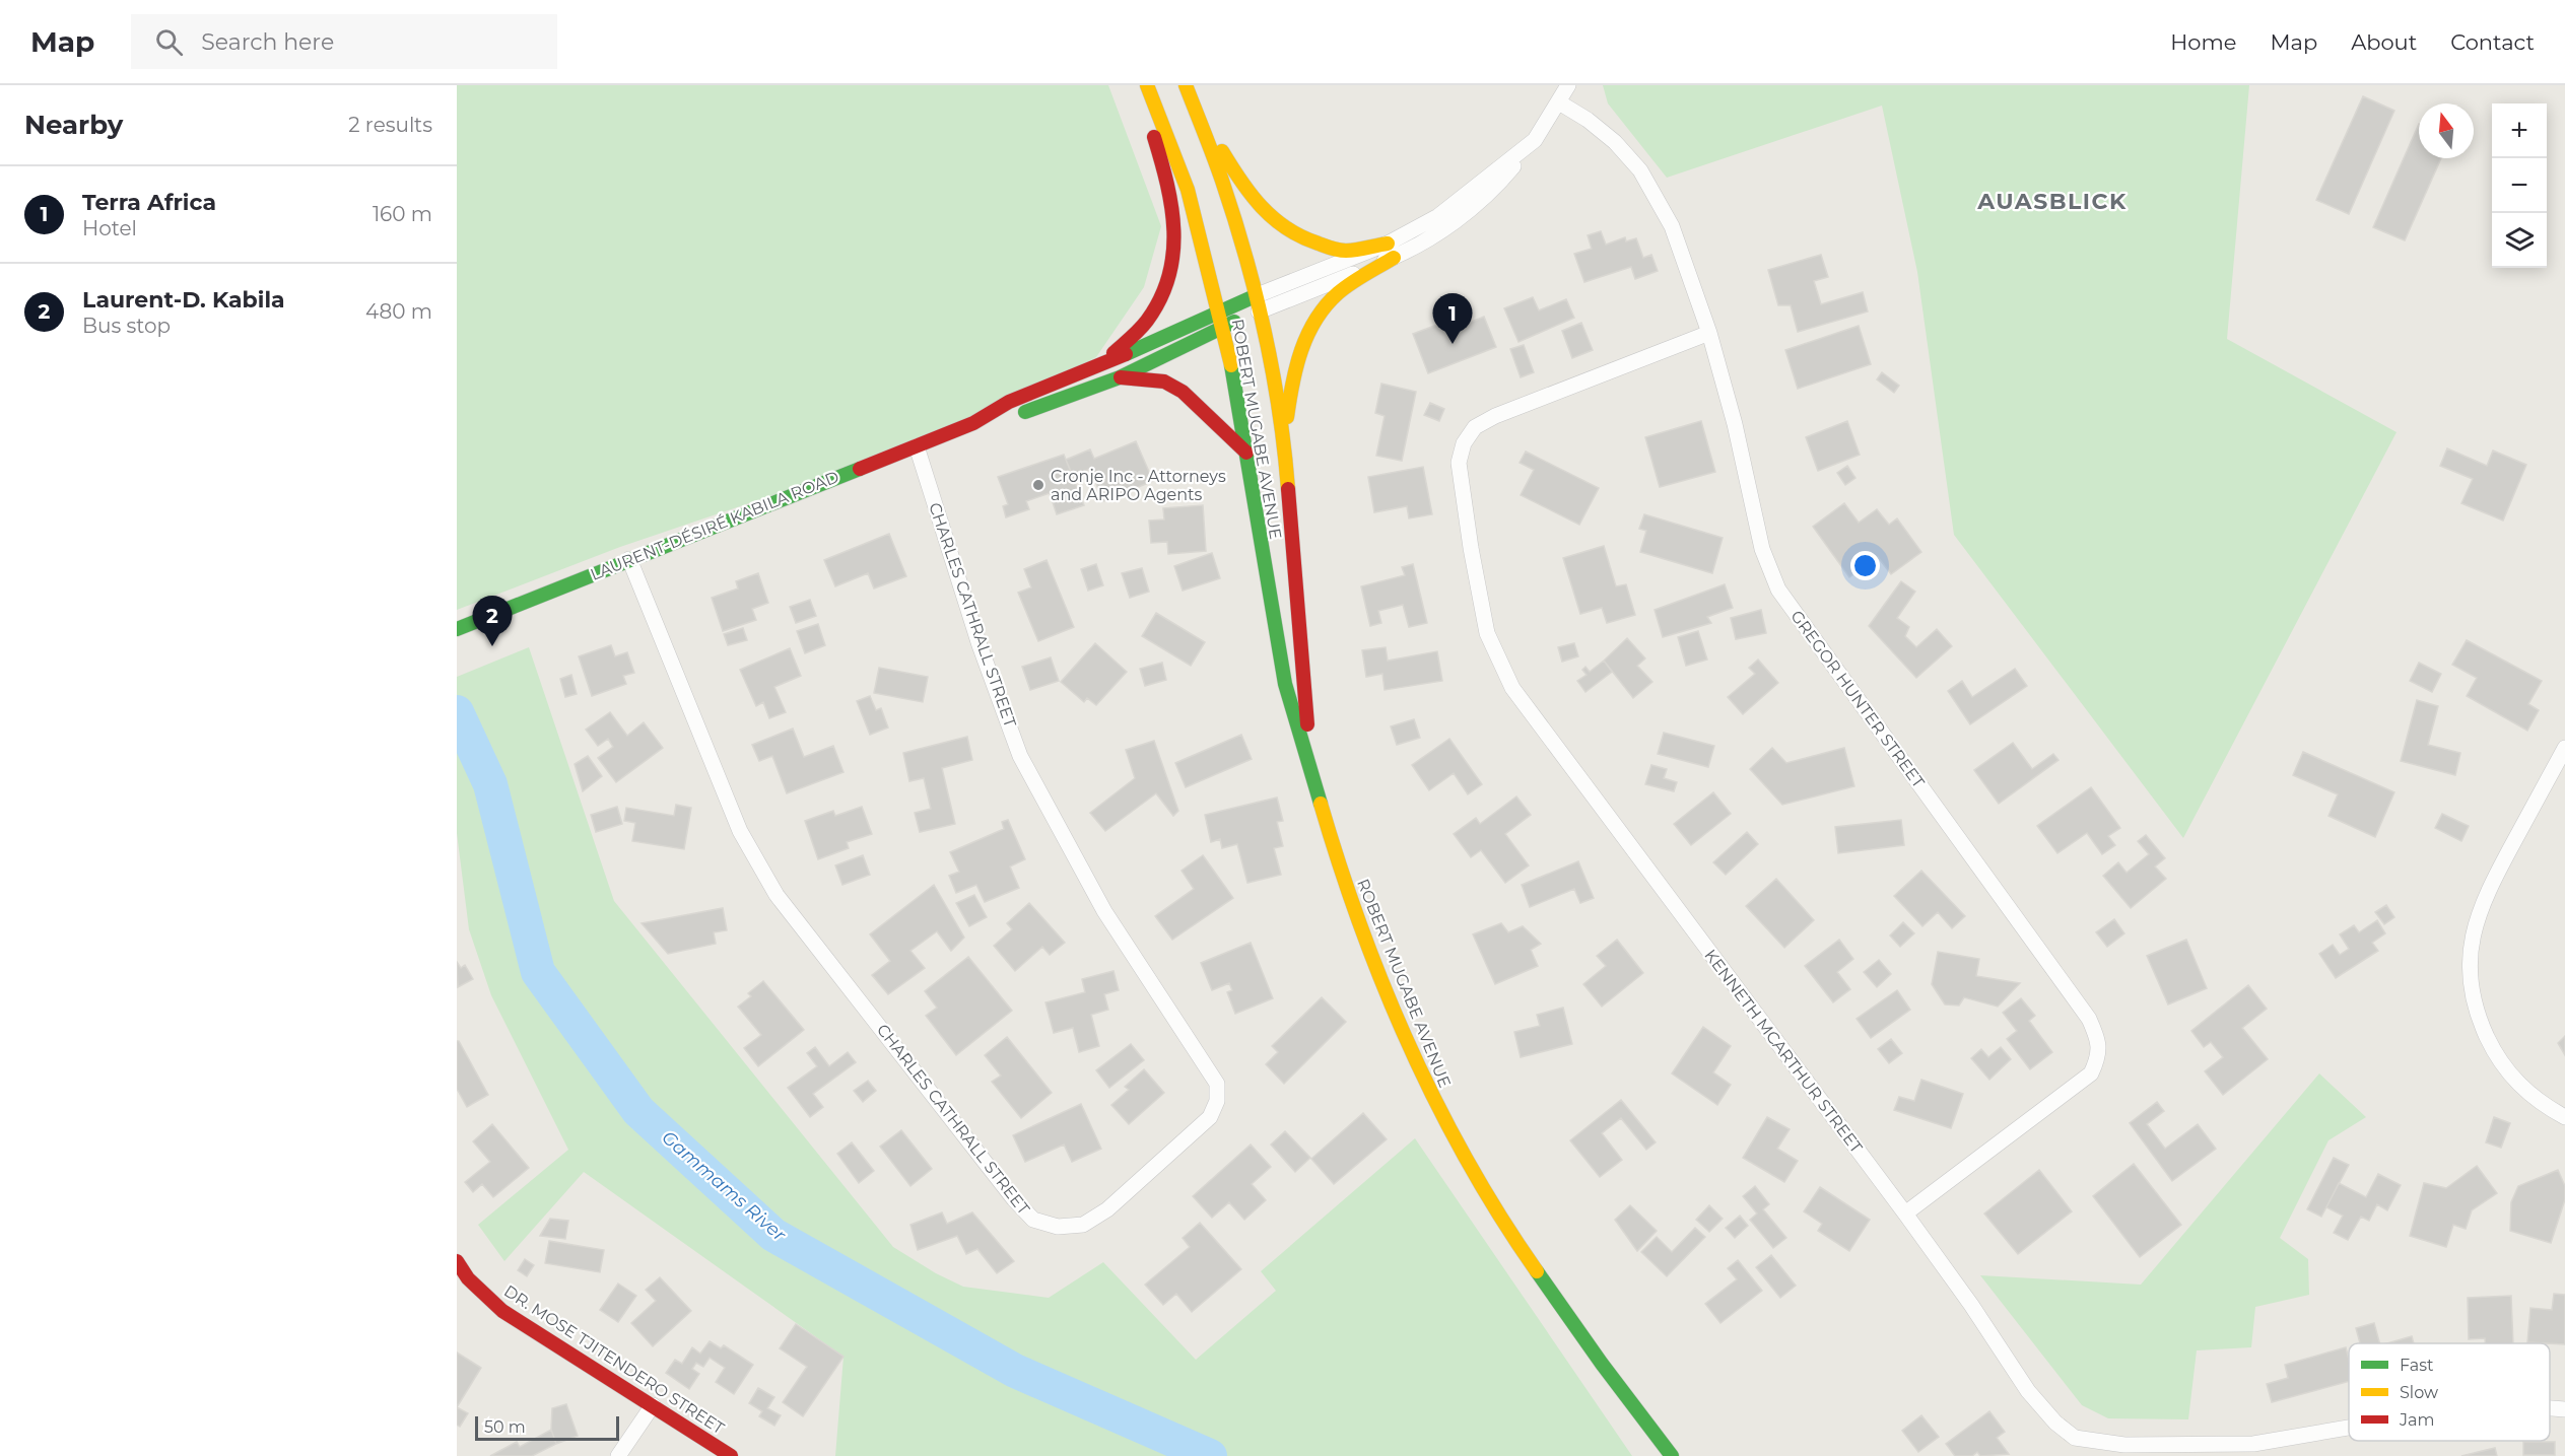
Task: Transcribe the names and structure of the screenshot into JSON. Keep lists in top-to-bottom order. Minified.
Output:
{"streets":{"main road":["ROBERT MUGABE AVENUE","LAURENT-DÉSIRÉ KABILA ROAD","DR. MOSE TJITENDERO STREET"],"street":["CHARLES CATHRALL STREET","GREGOR HUNTER STREET","KENNETH MCARTHUR STREET"]},"crossings":[["ROBERT MUGABE AVENUE","LAURENT-DÉSIRÉ KABILA ROAD"],["LAURENT-DÉSIRÉ KABILA ROAD","CHARLES CATHRALL STREET"],["LAURENT-DÉSIRÉ KABILA ROAD","GREGOR HUNTER STREET"],["GREGOR HUNTER STREET","KENNETH MCARTHUR STREET"]],"districts":["AUASBLICK"],"water":["Gammams River"],"places":["Cronje Inc - Attorneys and ARIPO Agents"],"legend":["Fast","Slow","Jam"],"scale_bar":"50 m","north":"top","page":{"header":"Map","search":"Search here","nav":["Home","Map","About","Contact"],"heading":["Nearby","2 results"],"map_buttons":["+","−"],"list":[{"mark":"1","name":"Terra Africa","note":"Hotel","value":"160 m"},{"mark":"2","name":"Laurent-D. Kabila","note":"Bus stop","value":"480 m"}],"pins":["1","2"],"scale":"50 m"}}
